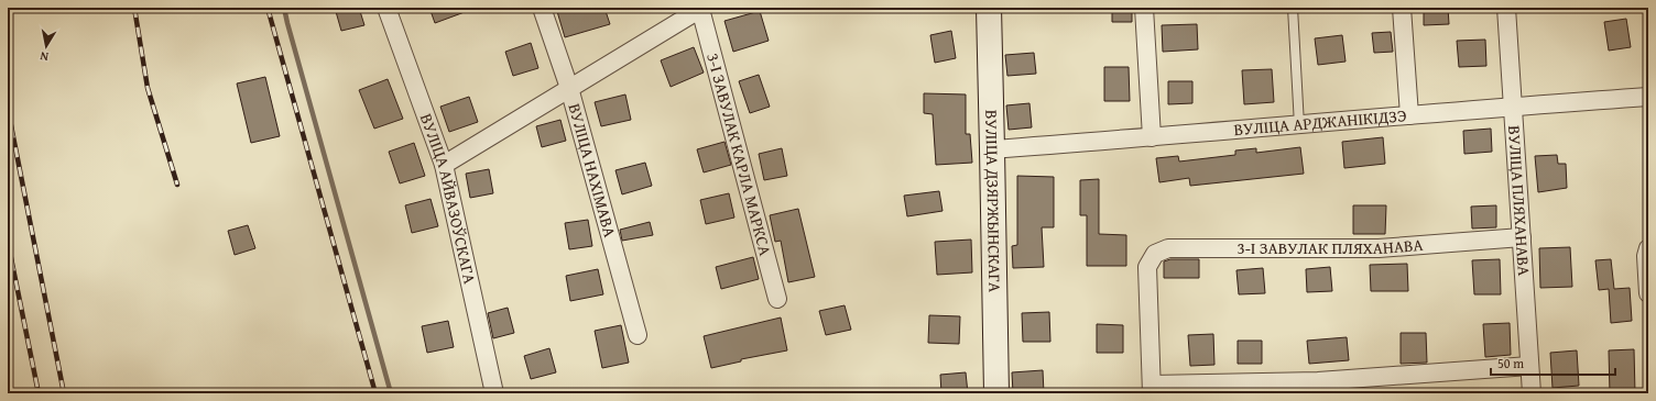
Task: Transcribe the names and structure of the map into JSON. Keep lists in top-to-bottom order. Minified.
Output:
{"streets":{"street":["ВУЛІЦА АРДЖАНІКІДЗЭ","3-І ЗАВУЛАК КАРЛА МАРКСА","ВУЛІЦА НАХІМАВА","ВУЛІЦА АЙВАЗОЎСКАГА","ВУЛІЦА ДЗЯРЖЫНСКАГА","ВУЛІЦА ПЛЯХАНАВА","3-І ЗАВУЛАК ПЛЯХАНАВА"]},"crossings":[["ВУЛІЦА АРДЖАНІКІДЗЭ","ВУЛІЦА ДЗЯРЖЫНСКАГА"],["ВУЛІЦА АРДЖАНІКІДЗЭ","ВУЛІЦА ПЛЯХАНАВА"],["ВУЛІЦА ПЛЯХАНАВА","3-І ЗАВУЛАК ПЛЯХАНАВА"]],"scale_bar":"50 m","north":"bottom"}
